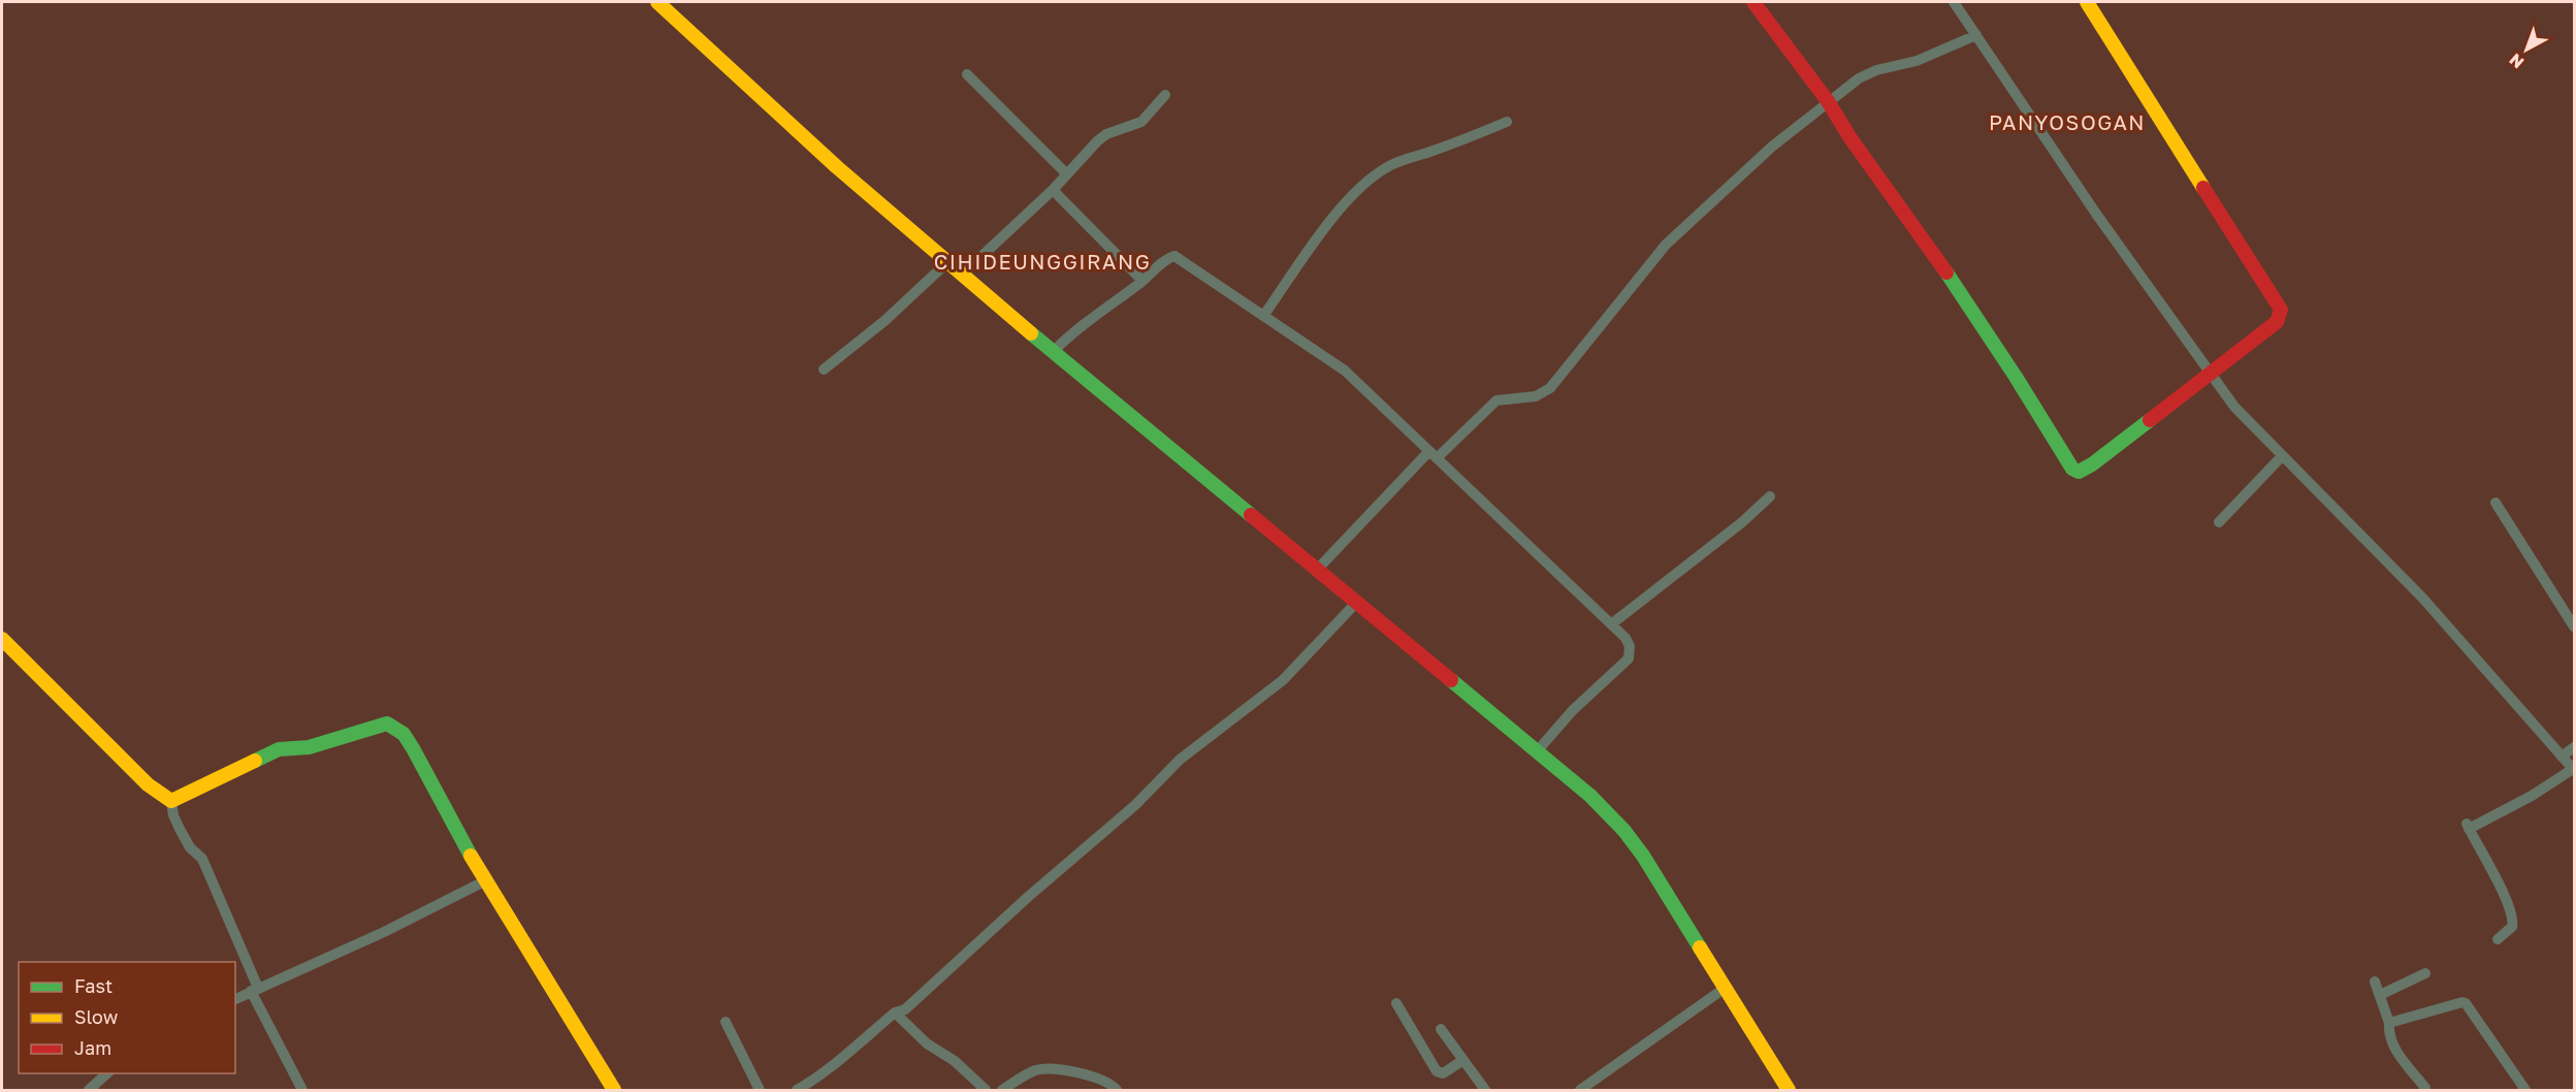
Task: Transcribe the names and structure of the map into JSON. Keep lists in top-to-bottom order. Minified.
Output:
{"districts":["PANYOSOGAN","CIHIDEUNGGIRANG"],"legend":["Fast","Slow","Jam"],"north":"bottom left"}
